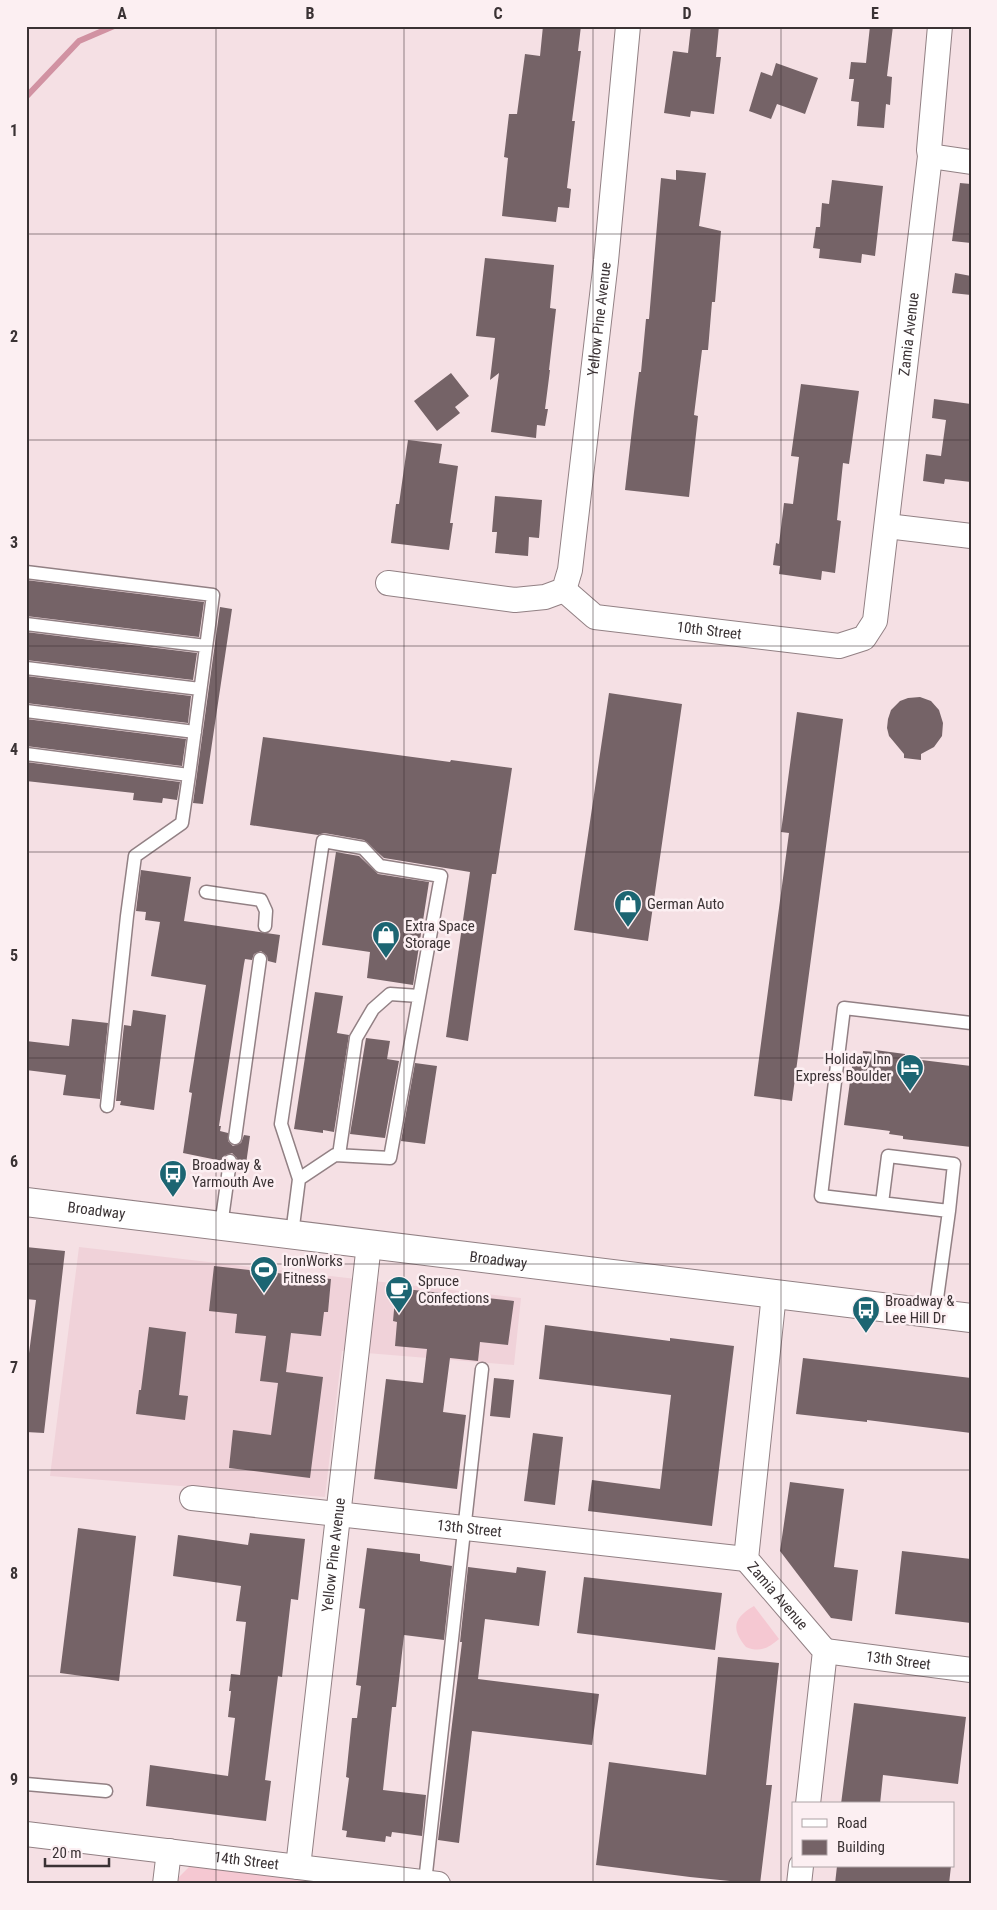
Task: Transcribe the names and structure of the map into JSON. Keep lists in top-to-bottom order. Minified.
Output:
{"streets":{"main road":["Broadway"],"street":["Yellow Pine Avenue","Zamia Avenue","10th Street","13th Street","14th Street"]},"crossings":[["Yellow Pine Avenue","10th Street"],["Yellow Pine Avenue","Broadway"],["Yellow Pine Avenue","13th Street"],["Yellow Pine Avenue","14th Street"],["Zamia Avenue","10th Street"],["Zamia Avenue","Broadway"],["Zamia Avenue","13th Street"]],"places":{"shop":["German Auto","Extra Space Storage"],"hotel":["Holiday Inn Express Boulder"],"bus stop":["Broadway & Yarmouth Ave","Broadway & Lee Hill Dr"],"sports":["IronWorks Fitness"],"cafe":["Spruce Confections"]},"legend":["Road","Building"],"scale_bar":"20 m","grid":{"columns":["A","B","C","D","E"],"rows":["1","2","3","4","5","6","7","8","9"]}}
